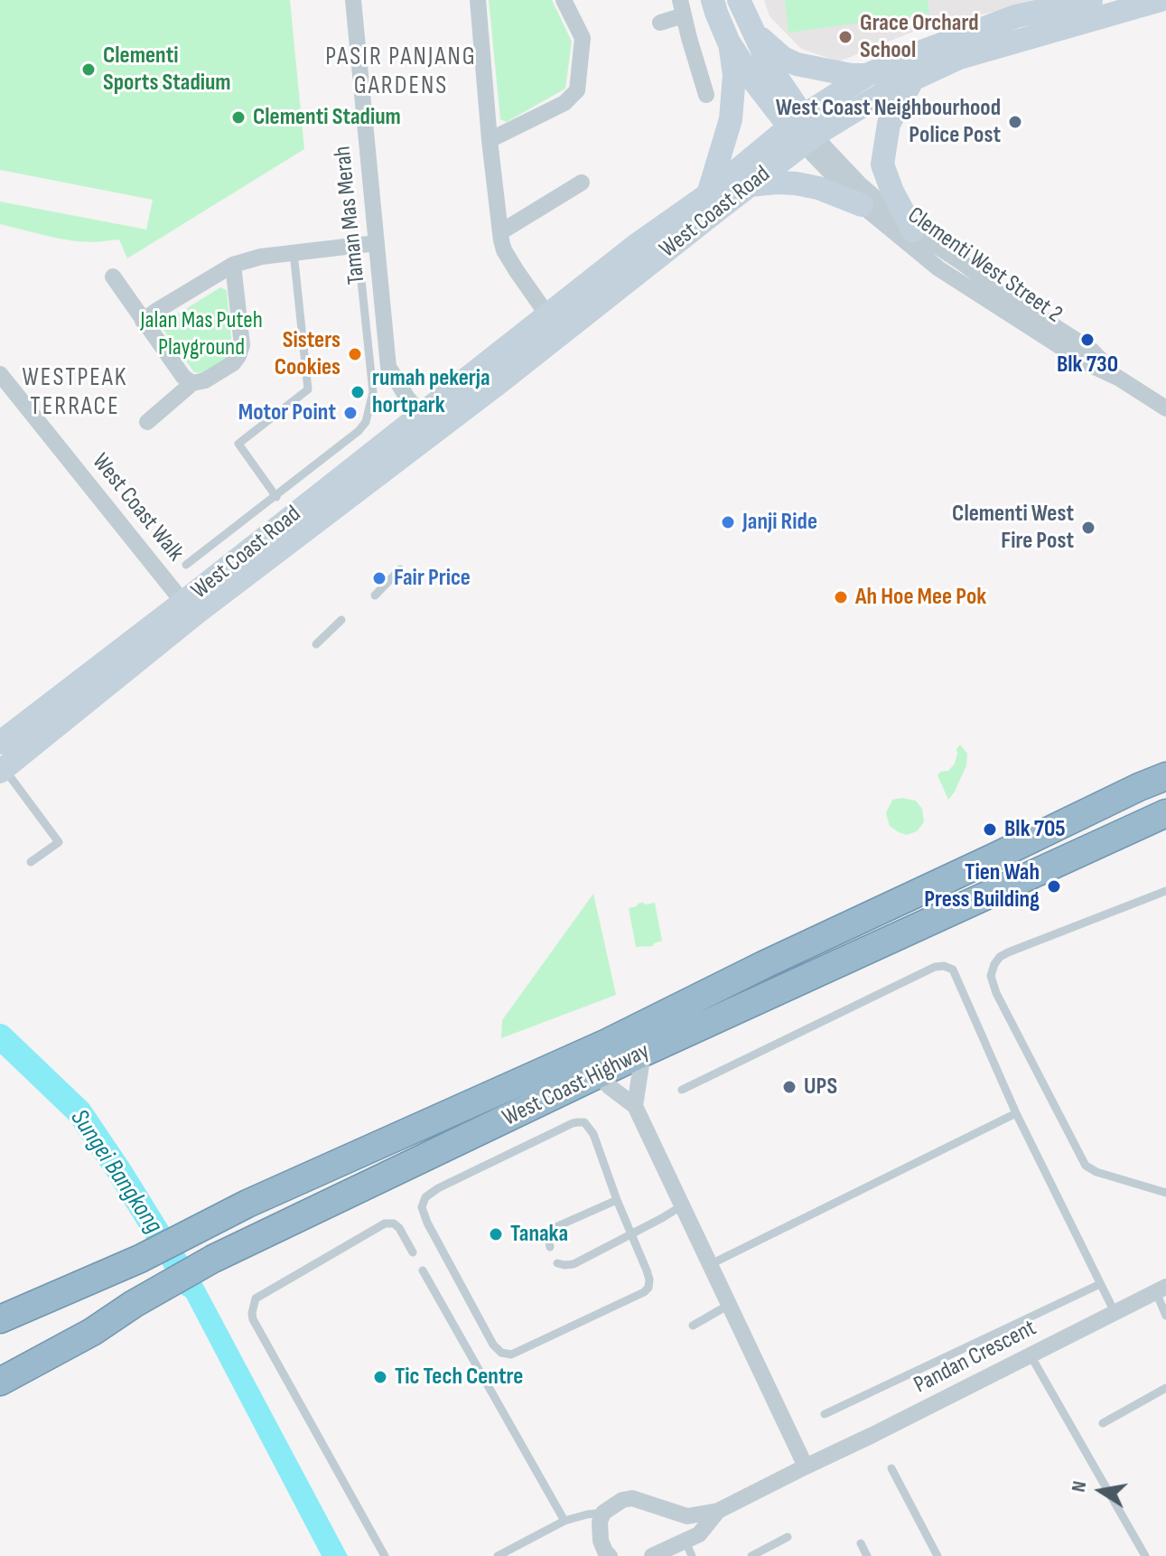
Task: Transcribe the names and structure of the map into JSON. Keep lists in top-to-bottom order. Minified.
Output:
{"streets":{"highway":["West Coast Highway"],"main road":["West Coast Road"],"street":["Taman Mas Merah","Clementi West Street 2","West Coast Walk","Pandan Crescent"]},"crossings":[["West Coast Road","Taman Mas Merah"],["West Coast Road","Clementi West Street 2"],["West Coast Road","West Coast Walk"]],"districts":["PASIR PANJANG GARDENS","WESTPEAK TERRACE"],"water":["Sungei Bangkong"],"parks":["Jalan Mas Puteh Playground"],"places":["Grace Orchard School","Clementi Sports Stadium","Clementi Stadium","West Coast Neighbourhood Police Post","Blk 730","Sisters Cookies","rumah pekerja hortpark","Motor Point","Janji Ride","Clementi West Fire Post","Fair Price","Ah Hoe Mee Pok","Blk 705","Tien Wah Press Building","UPS","Tanaka","Tic Tech Centre"],"north":"left"}
